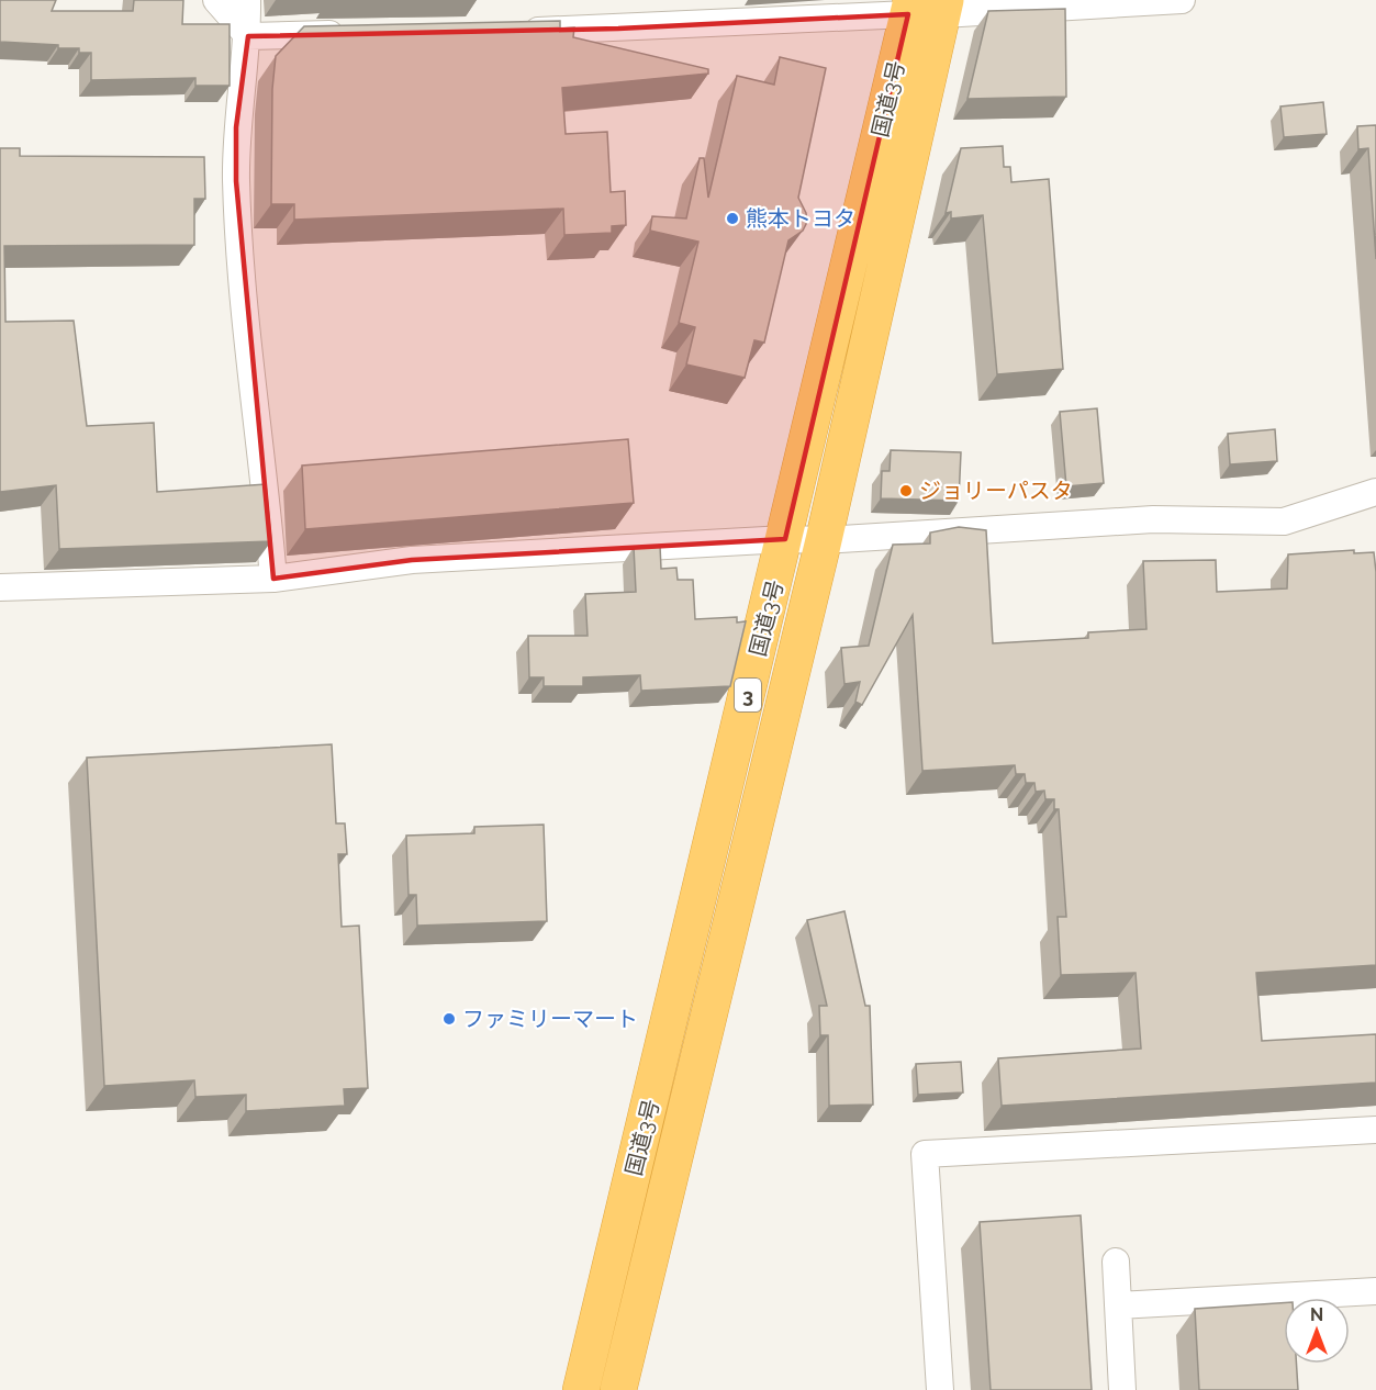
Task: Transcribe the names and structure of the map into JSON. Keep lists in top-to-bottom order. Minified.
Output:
{"streets":{"highway":["国道3号","3"]},"places":["熊本トヨタ","ジョリーパスタ","ファミリーマート"],"north":"top"}
